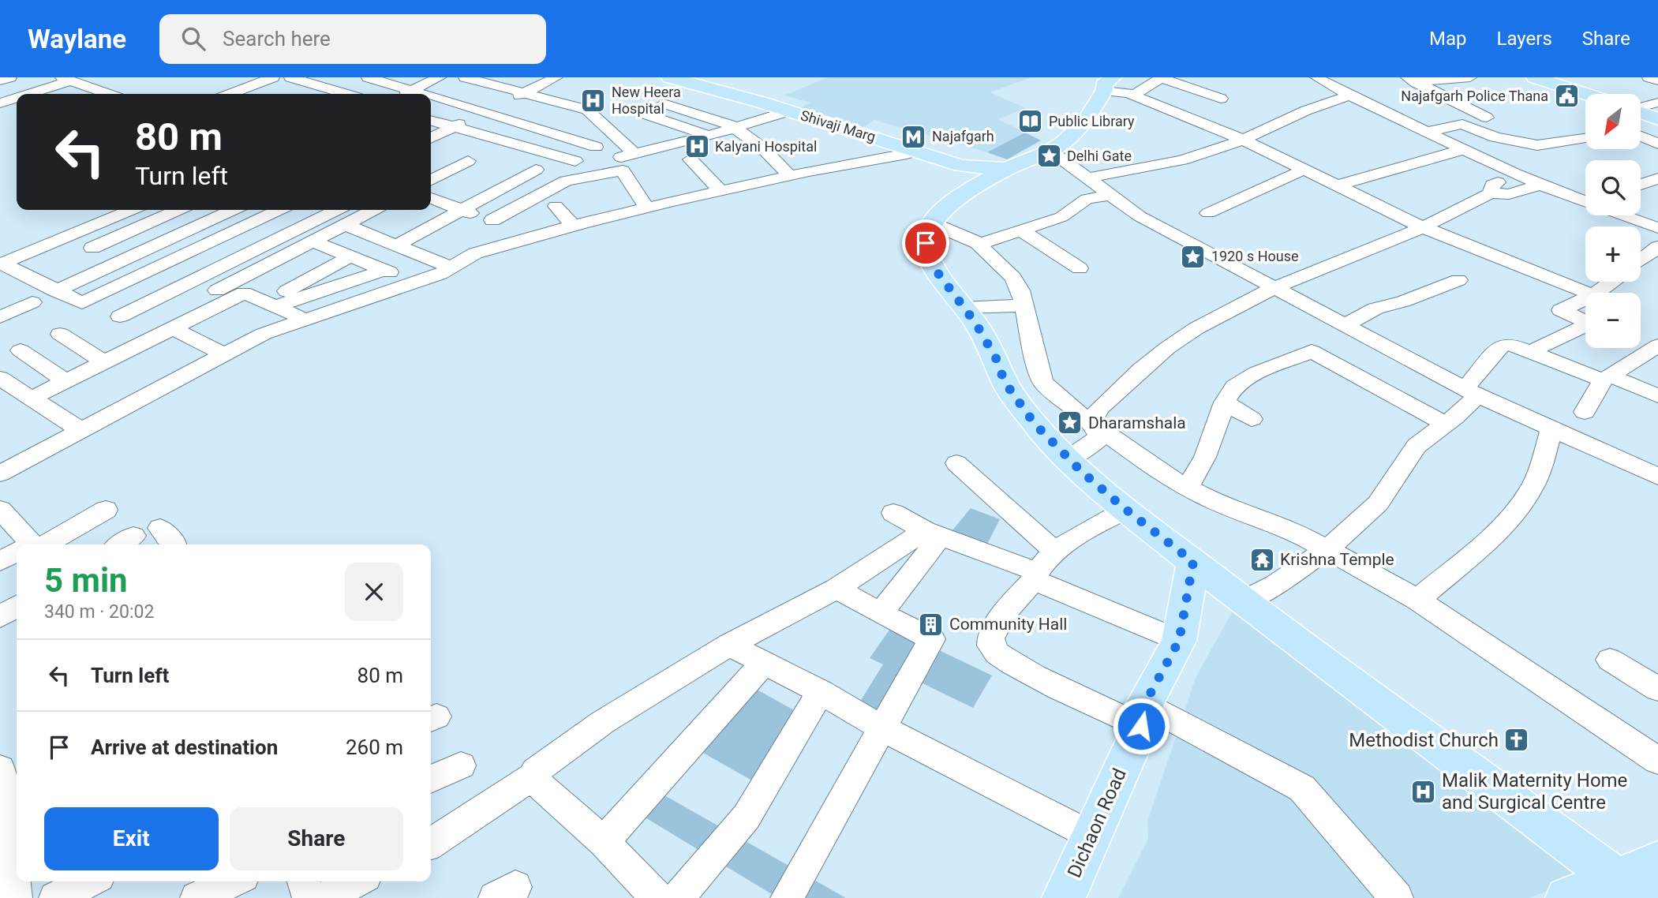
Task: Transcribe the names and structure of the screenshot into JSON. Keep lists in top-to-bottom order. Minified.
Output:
{"streets":{"main road":["Shivaji Marg","Dichaon Road"]},"places":{"public building":["Najafgarh Police Thana"],"hospital":["New Heera Hospital","Kalyani Hospital","Malik Maternity Home and Surgical Centre"],"library":["Public Library"],"metro station":["Najafgarh"],"place":["Delhi Gate","1920 s House","Dharamshala"],"temple":["Krishna Temple"],"building":["Community Hall"],"church":["Methodist Church"]},"north":"bottom left","page":{"header":"Waylane","search":"Search here","nav":["Map","Layers","Share"],"map_buttons":["+","−"],"turn":["80 m","Turn left"],"heading":["5 min","340 m · 20:02"],"list":[{"name":"Turn left","value":"80 m"},{"name":"Arrive at destination","value":"260 m"}],"buttons":["Exit","Share"]}}
